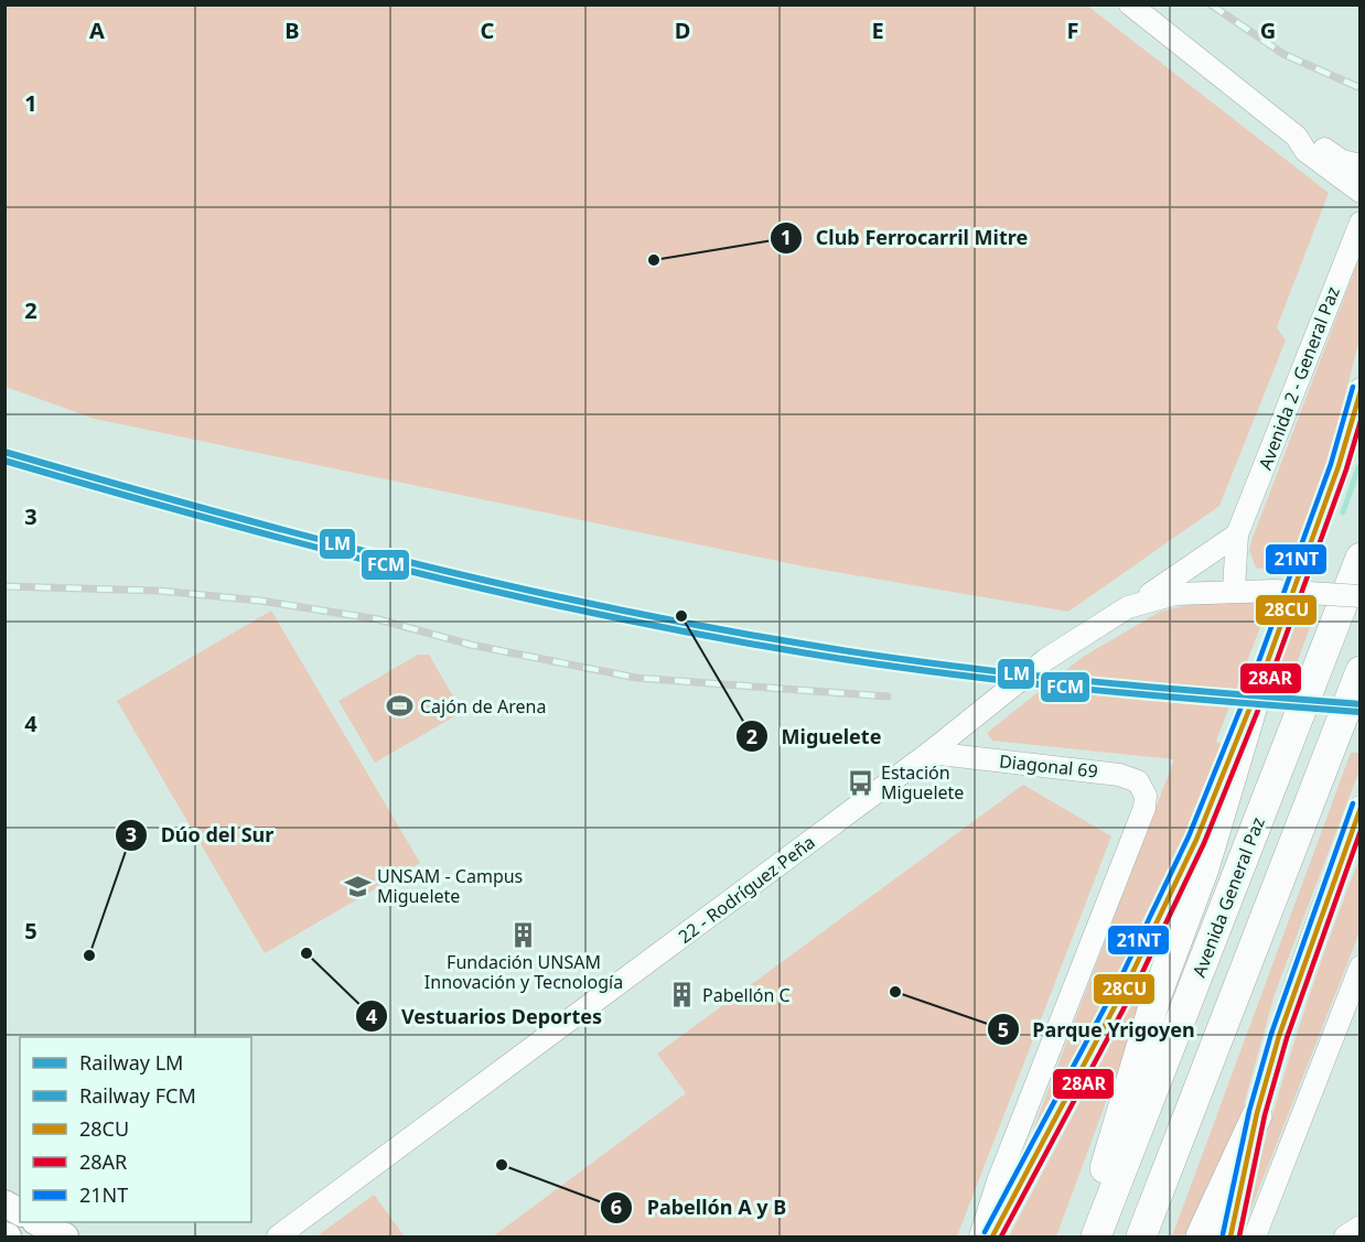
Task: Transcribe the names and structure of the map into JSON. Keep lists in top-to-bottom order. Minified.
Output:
{"streets":{"highway":["Avenida General Paz"],"street":["Avenida 2 - General Paz","Diagonal 69","22 - Rodríguez Peña"]},"crossings":[["Avenida 2 - General Paz","22 - Rodríguez Peña"],["Diagonal 69","22 - Rodríguez Peña"]],"places":{"other":["Club Ferrocarril Mitre","Miguelete","Vestuarios Deportes","Dúo del Sur","Parque Yrigoyen","Pabellón A y B"],"sports":["Cajón de Arena"],"bus stop":["Estación Miguelete"],"school or university":["UNSAM - Campus Miguelete"],"building":["Fundación UNSAM Innovación y Tecnología","Pabellón C"]},"lines":["transit line 21NT","transit line 28CU","transit line 28AR","rail line LM","rail line FCM"],"legend":["Railway LM","Railway FCM","28CU","28AR","21NT"],"grid":{"columns":["A","B","C","D","E","F","G"],"rows":["1","2","3","4","5"]}}
